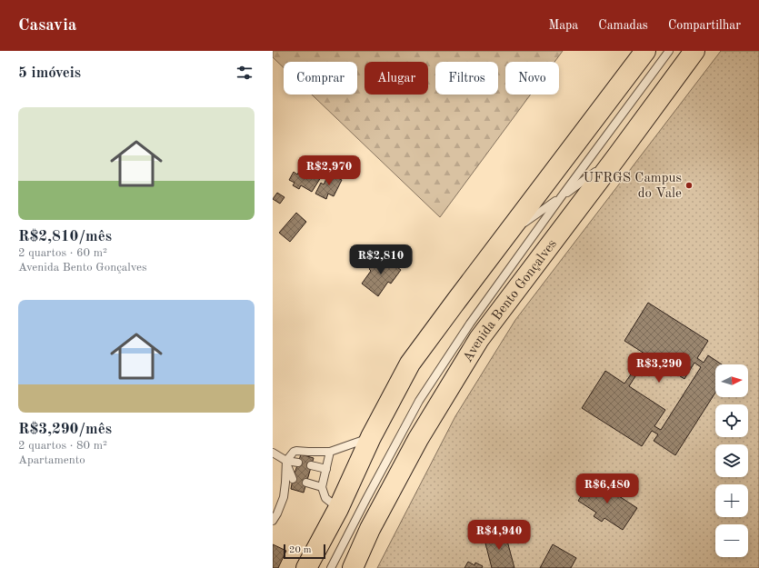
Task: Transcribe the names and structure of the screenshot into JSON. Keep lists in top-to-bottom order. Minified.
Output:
{"streets":{"main road":["Avenida Bento Gonçalves"]},"places":["UFRGS Campus do Vale"],"scale_bar":"20 m","north":"right","page":{"header":"Casavia","nav":["Mapa","Camadas","Compartilhar"],"heading":"5 imóveis","chip":["Comprar","Alugar","Filtros","Novo"],"list":[{"name":"R$2,810/mês","note":"2 quartos · 60 m² · Avenida Bento Gonçalves"},{"name":"R$3,290/mês","note":"2 quartos · 80 m² · Apartamento"}],"price":["R$2,970","R$2,810","R$3,290","R$6,480","R$4,940"],"map_buttons":["+","−"],"scale":"20 m"}}
